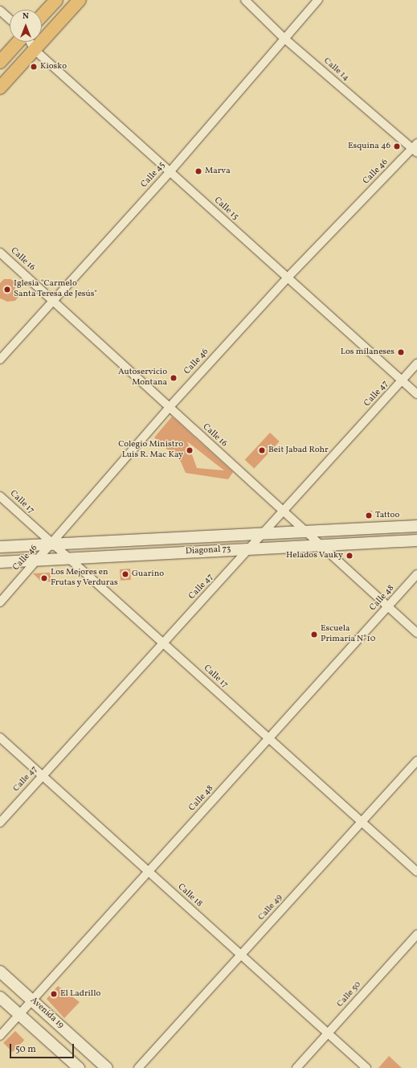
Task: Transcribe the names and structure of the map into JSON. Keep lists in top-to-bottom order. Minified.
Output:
{"streets":{"main road":["Diagonal 73","Avenida 19"],"street":["Calle 14","Calle 46","Calle 45","Calle 15","Calle 16","Calle 47","Calle 17","Calle 48","Calle 18","Calle 49","Calle 50"]},"crossings":[["Calle 14","Calle 46"],["Calle 14","Calle 45"],["Calle 46","Calle 15"],["Calle 46","Calle 16"],["Calle 46","Calle 17"],["Calle 46","Diagonal 73"],["Calle 45","Calle 15"],["Calle 45","Calle 16"],["Calle 15","Calle 47"],["Calle 16","Calle 47"],["Calle 16","Diagonal 73"],["Calle 16","Calle 48"],["Calle 47","Calle 17"],["Calle 47","Diagonal 73"],["Calle 47","Calle 18"],["Calle 17","Diagonal 73"],["Calle 17","Calle 48"],["Calle 17","Calle 49"],["Calle 48","Calle 18"],["Calle 48","Avenida 19"],["Calle 18","Calle 49"],["Calle 18","Calle 50"]],"places":["Kiosko","Esquina 46","Marva","Iglesia \"Carmelo Santa Teresa de Jesús\"","Los milaneses","Autoservicio Montana","Colegio Ministro Luis R. Mac Kay","Beit Jabad Rohr","Tattoo","Helados Vauky","Guarino","Los Mejores en Frutas y Verduras","Escuela Primaria N°10","El Ladrillo"],"scale_bar":"50 m","north":"top"}
